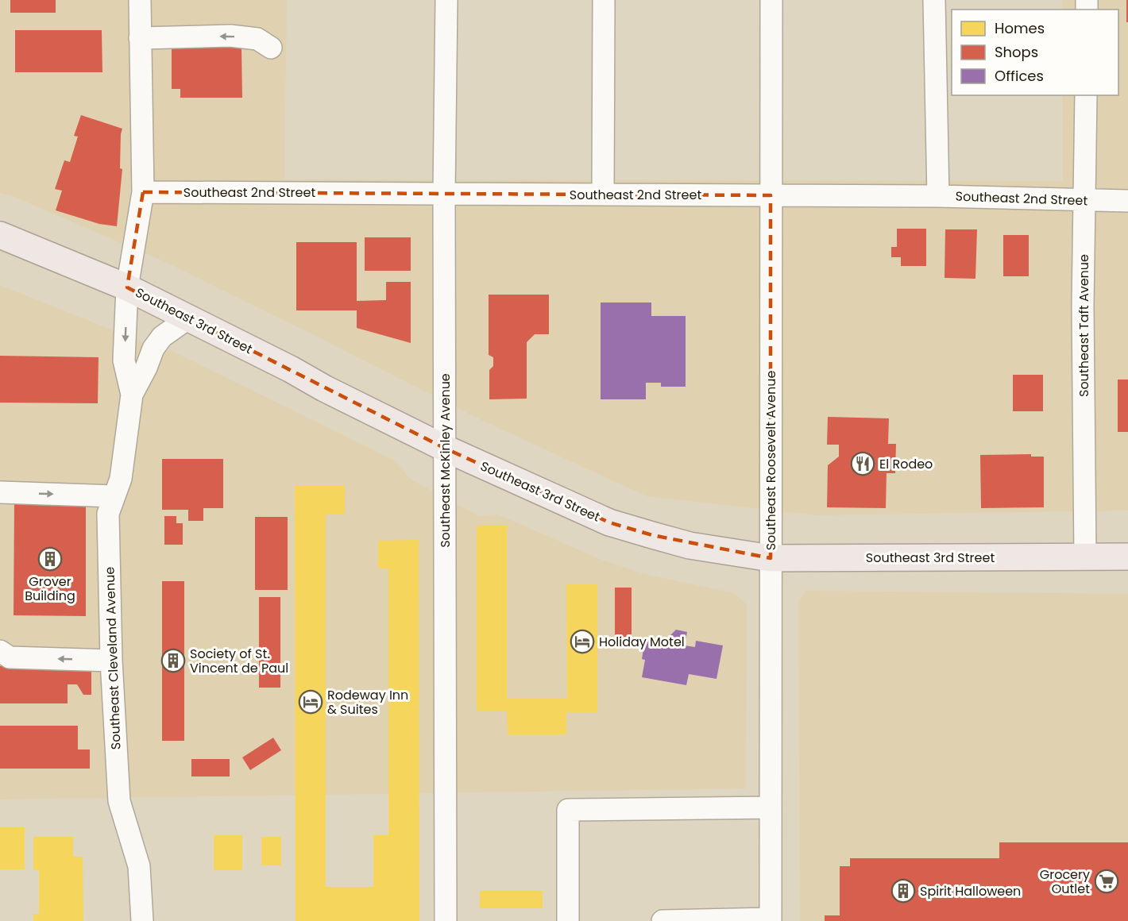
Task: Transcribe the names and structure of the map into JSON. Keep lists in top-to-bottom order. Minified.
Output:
{"streets":{"main road":["Southeast 3rd Street"],"street":["Southeast 2nd Street","Southeast Taft Avenue","Southeast McKinley Avenue","Southeast Roosevelt Avenue","Southeast Cleveland Avenue"]},"crossings":[["Southeast 2nd Street","Southeast Taft Avenue"],["Southeast 2nd Street","Southeast McKinley Avenue"],["Southeast 2nd Street","Southeast Roosevelt Avenue"],["Southeast 2nd Street","Southeast Cleveland Avenue"],["Southeast 3rd Street","Southeast Taft Avenue"],["Southeast 3rd Street","Southeast McKinley Avenue"],["Southeast 3rd Street","Southeast Roosevelt Avenue"],["Southeast 3rd Street","Southeast Cleveland Avenue"]],"places":{"restaurant":["El Rodeo"],"building":["Grover Building","Society of St. Vincent de Paul","Spirit Halloween"],"hotel":["Holiday Motel","Rodeway Inn & Suites"],"supermarket":["Grocery Outlet"]},"legend":["Homes","Shops","Offices"]}
